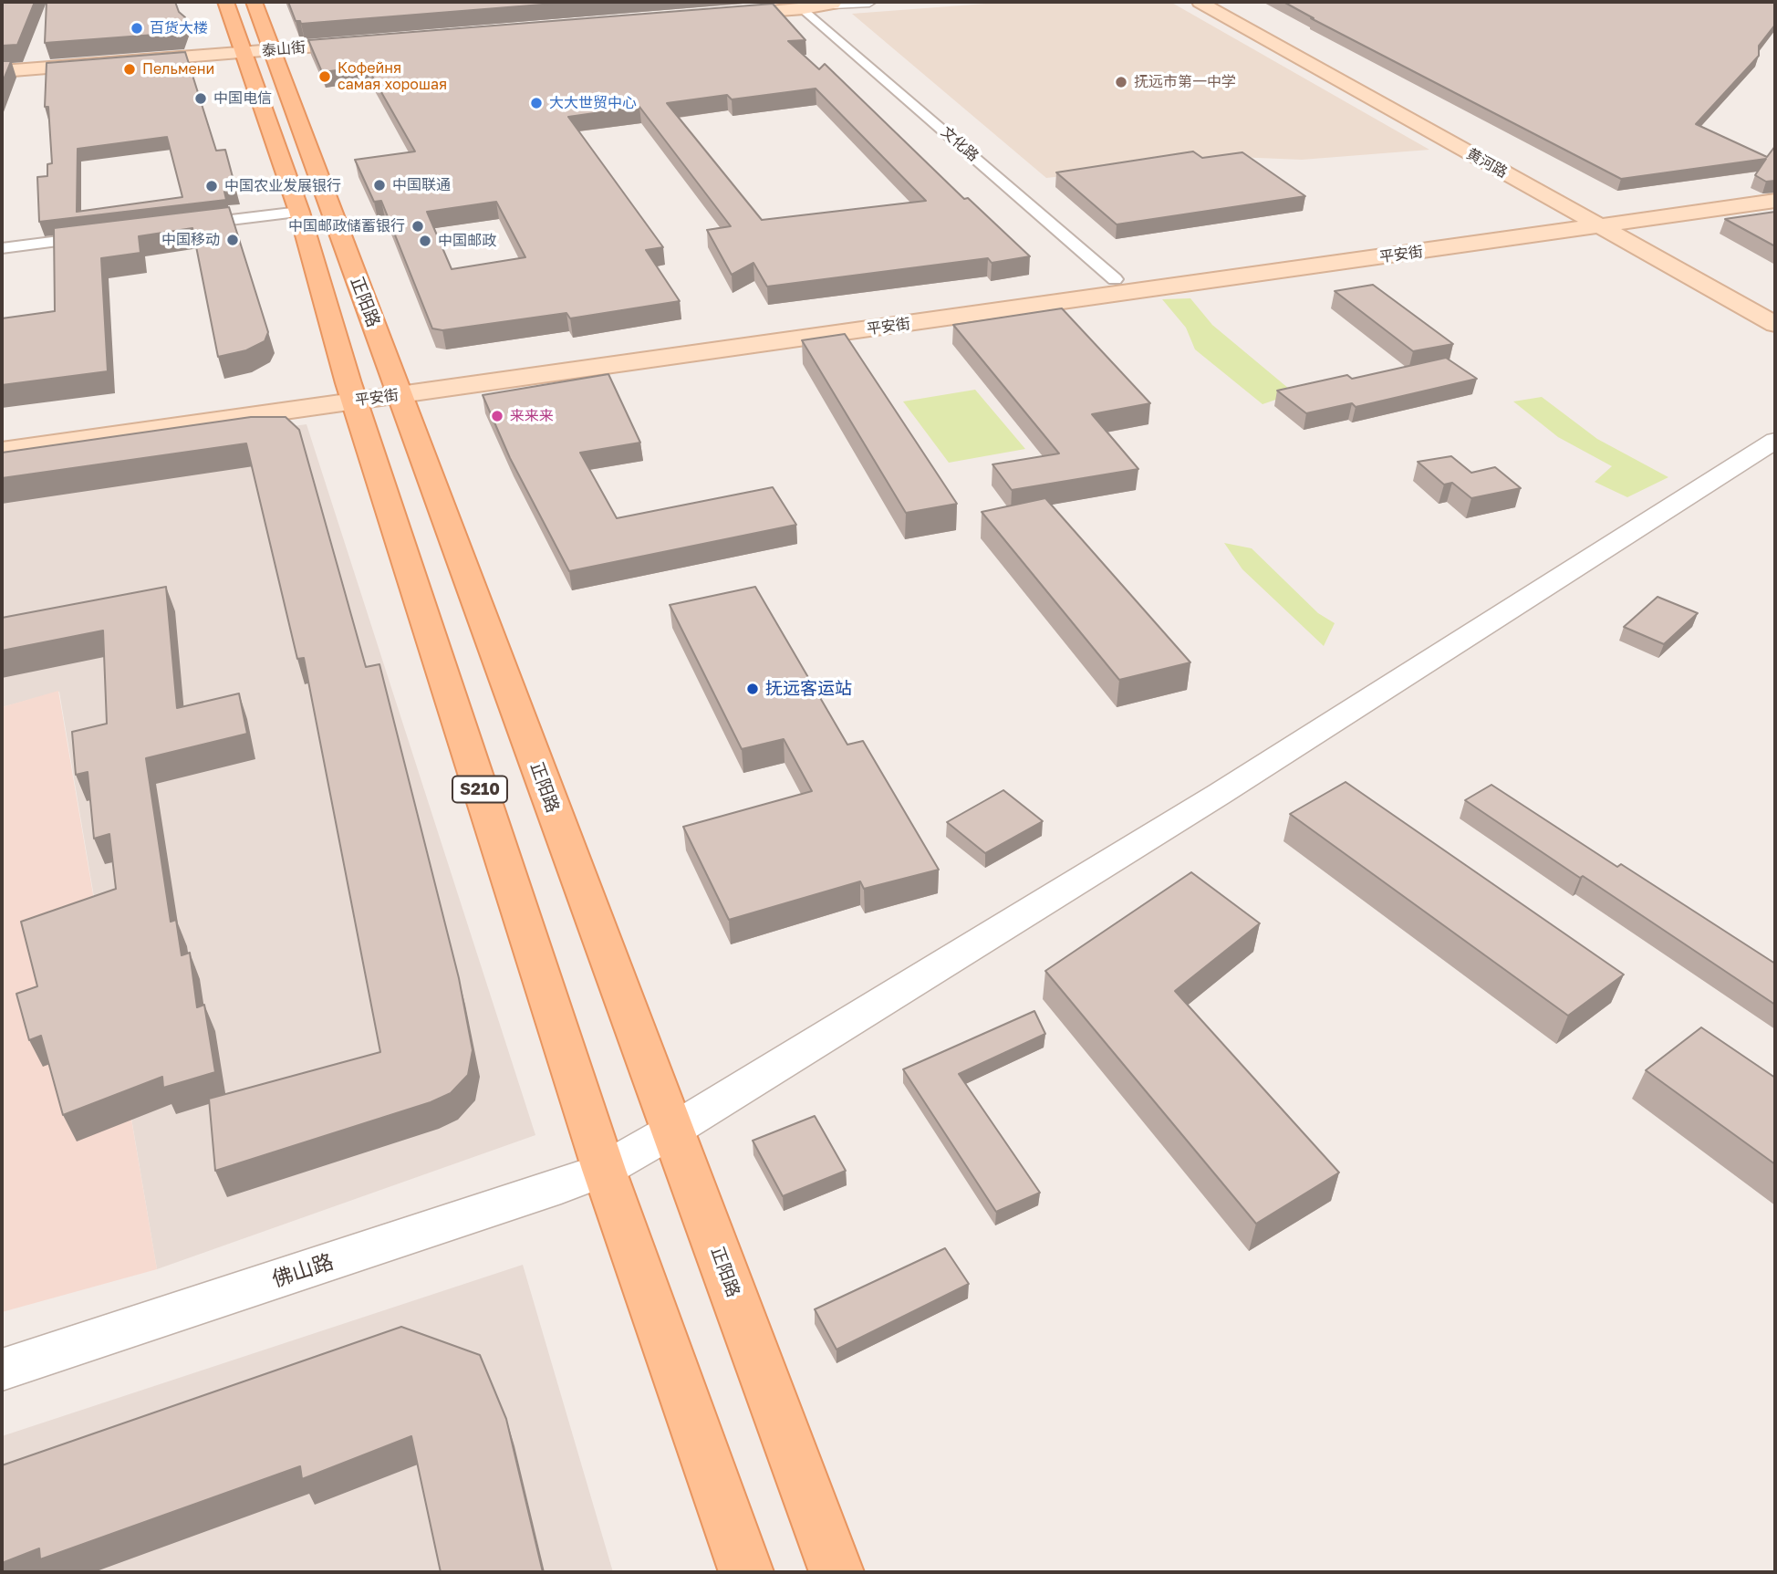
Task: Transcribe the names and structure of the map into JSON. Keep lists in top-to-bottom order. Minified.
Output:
{"streets":{"main road":["泰山街","黄河路","平安街","正阳路","S210"],"street":["文化路","佛山路"]},"crossings":[["泰山街","正阳路"],["文化路","平安街"],["黄河路","平安街"],["平安街","正阳路"],["正阳路","佛山路"]],"places":["百货大楼","Пельмени","Кофейня самая хорошая","抚远市第一中学","中国电信","大大世贸中心","中国联通","中国农业发展银行","中国邮政储蓄银行","中国移动","中国邮政","来来来","抚远客运站"]}
